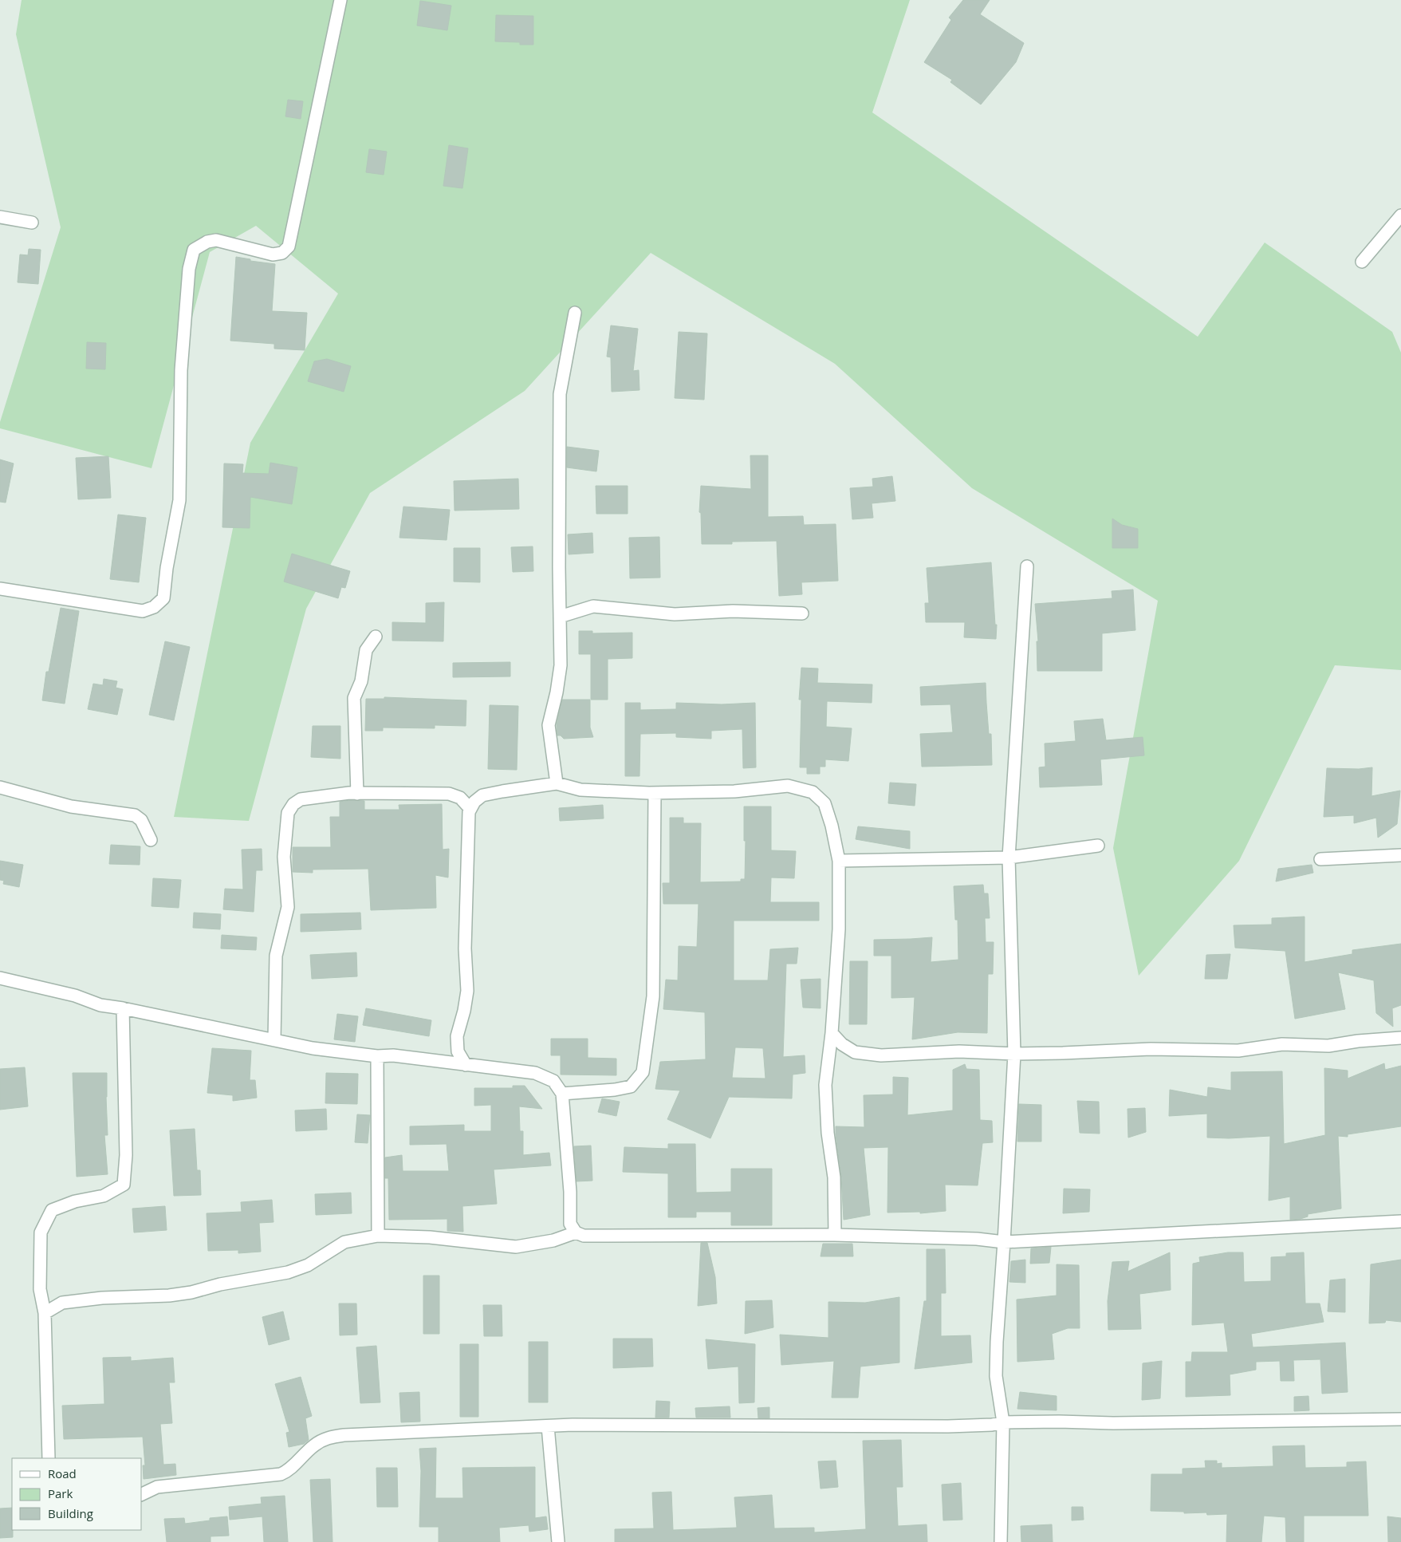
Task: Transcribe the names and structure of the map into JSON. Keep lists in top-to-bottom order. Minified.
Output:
{"legend":["Road","Park","Building"]}
